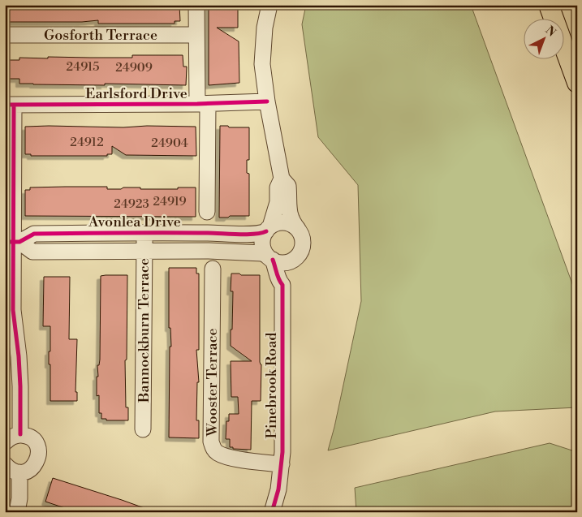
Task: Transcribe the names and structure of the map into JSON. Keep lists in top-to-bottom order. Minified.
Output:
{"streets":{"street":["Gosforth Terrace","Earlsford Drive","Avonlea Drive","Bannockburn Terrace","Wooster Terrace","Pinebrook Road"]},"crossings":[["Avonlea Drive","Bannockburn Terrace"],["Avonlea Drive","Pinebrook Road"],["Wooster Terrace","Pinebrook Road"]],"house_numbers":["24915","24909","24912","24904","24919","24923"],"north":"top right"}
